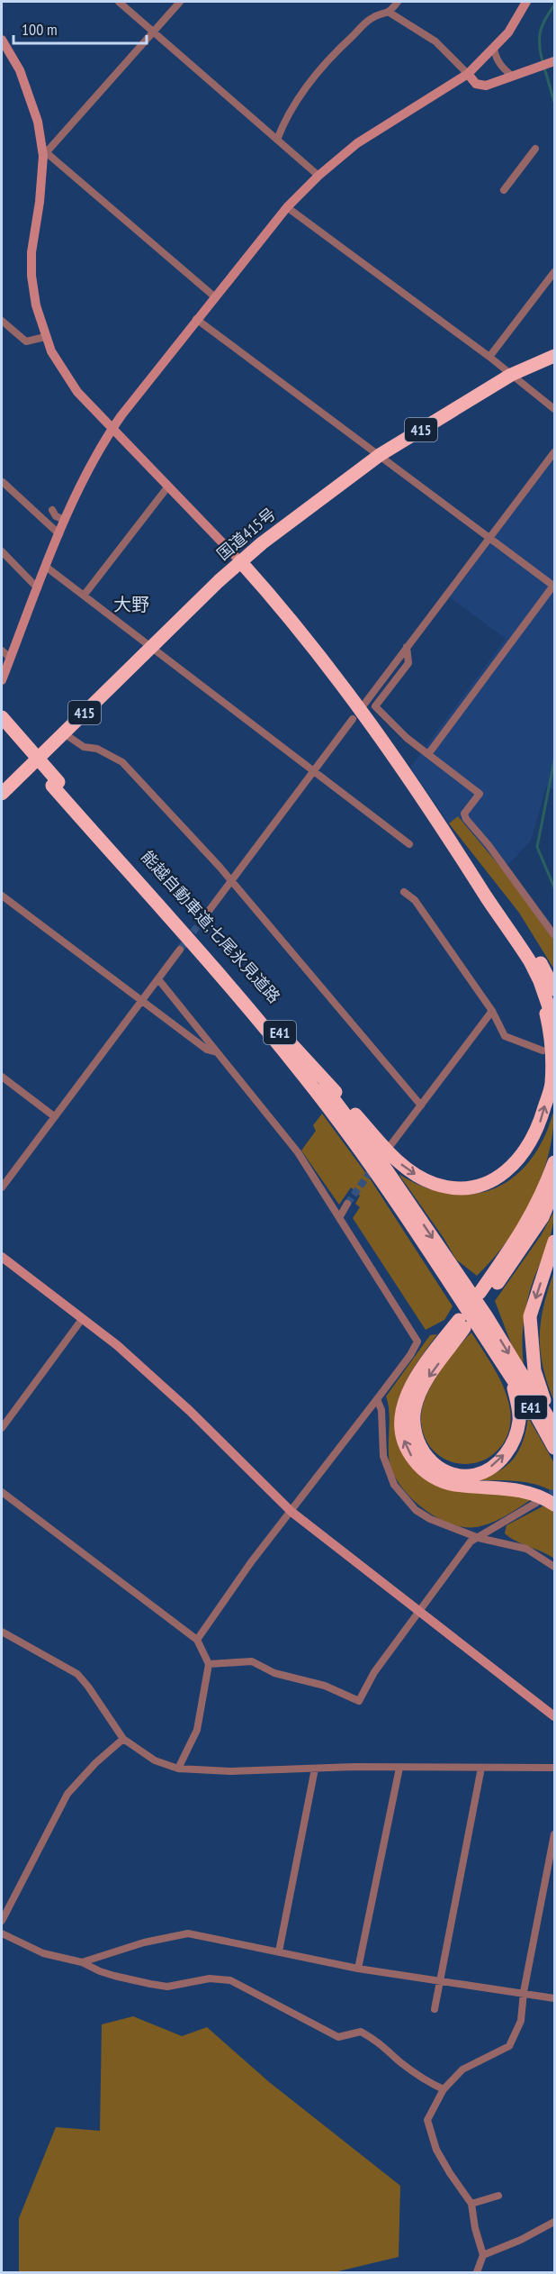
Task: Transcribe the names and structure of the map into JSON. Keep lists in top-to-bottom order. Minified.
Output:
{"streets":{"highway":["415","国道415号","能越自動車道;七尾氷見道路","E41"]},"crossings":[["能越自動車道;七尾氷見道路","E41"]],"districts":["大野"],"scale_bar":"100 m"}
